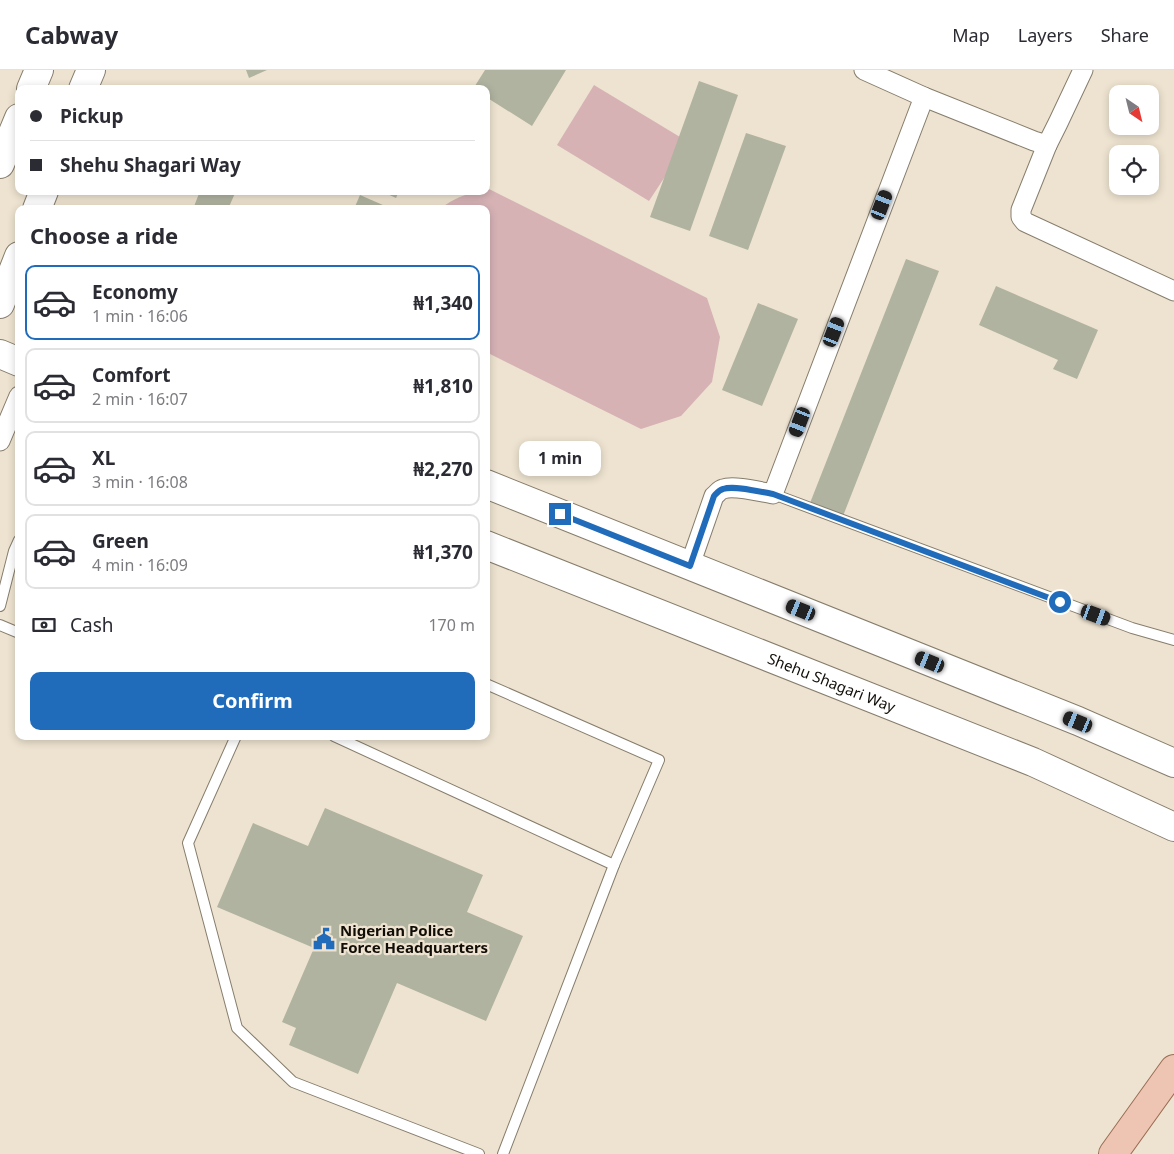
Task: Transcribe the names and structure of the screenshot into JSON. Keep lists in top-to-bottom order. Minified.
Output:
{"streets":{"main road":["Shehu Shagari Way"]},"places":{"public building":["Nigerian Police Force Headquarters"]},"north":"bottom right","page":{"header":"Cabway","nav":["Map","Layers","Share"],"banner":["Pickup","Shehu Shagari Way"],"heading":"Choose a ride","list":[{"name":"Economy","note":"1 min · 16:06","value":"₦1,340"},{"name":"Comfort","note":"2 min · 16:07","value":"₦1,810"},{"name":"XL","note":"3 min · 16:08","value":"₦2,270"},{"name":"Green","note":"4 min · 16:09","value":"₦1,370"}],"bubble":"1 min","pay":["Cash","170 m"],"buttons":"Confirm"}}
